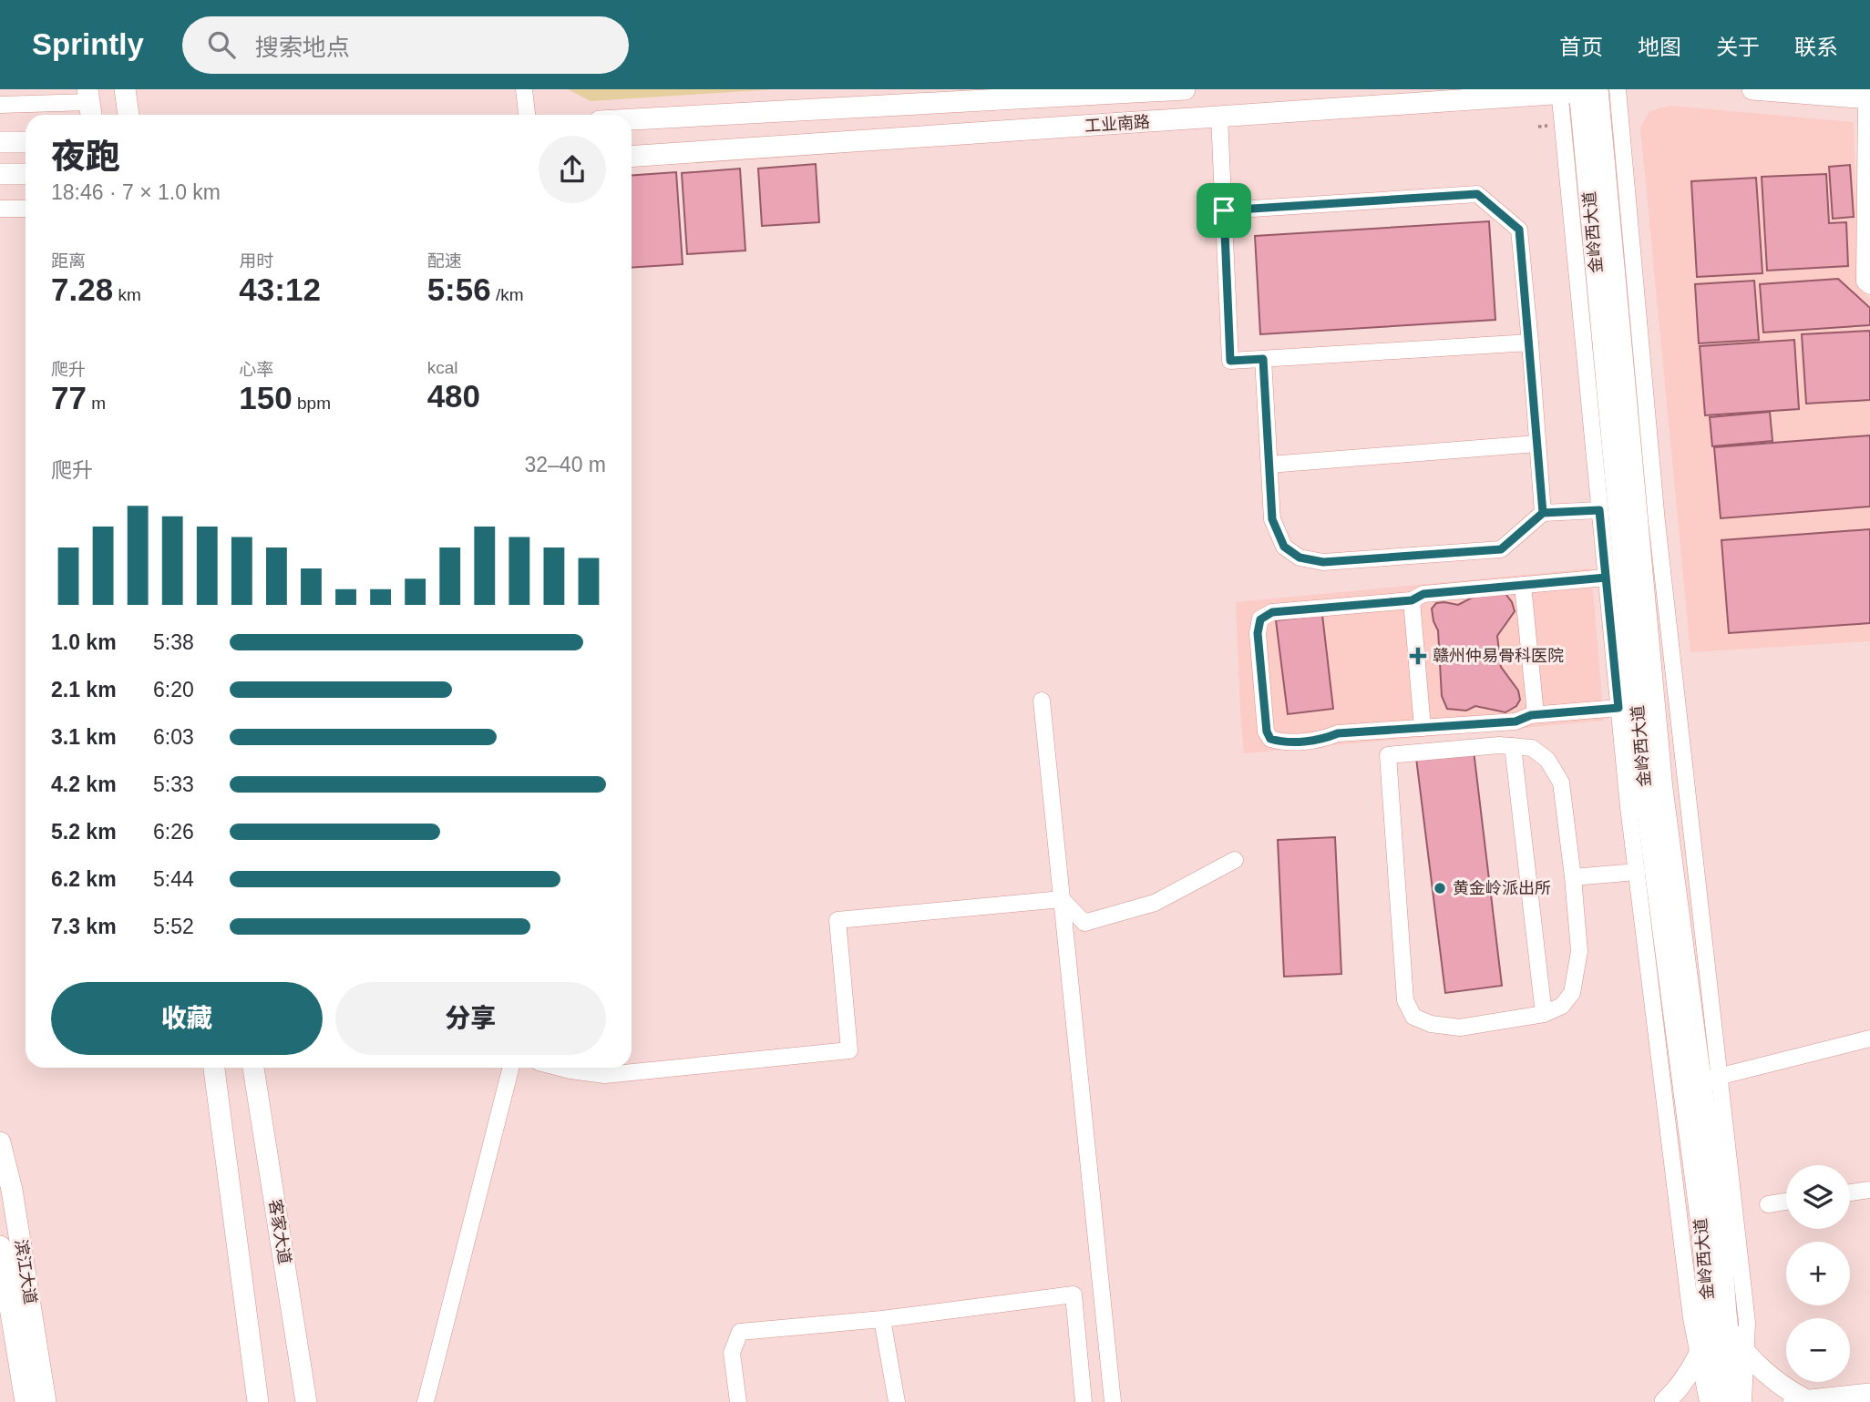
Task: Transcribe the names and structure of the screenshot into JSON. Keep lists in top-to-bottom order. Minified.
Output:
{"streets":{"main road":["工业南路","金岭西大道","客家大道","滨江大道"]},"crossings":[["工业南路","金岭西大道"]],"places":{"health":["赣州仲易骨科医院"],"other":["黄金岭派出所"]},"page":{"header":"Sprintly","search":"搜索地点","nav":["首页","地图","关于","联系"],"heading":["夜跑","18:46 · 7 × 1.0 km"],"stats":[["距离","7.28 km"],["用时","43:12"],["配速","5:56 /km"],["爬升","77 m"],["心率","150 bpm"],["kcal","480"]],"chart":["爬升","32–40 m"],"list":[{"name":"1.0 km","note":"5:38"},{"name":"2.1 km","note":"6:20"},{"name":"3.1 km","note":"6:03"},{"name":"4.2 km","note":"5:33"},{"name":"5.2 km","note":"6:26"},{"name":"6.2 km","note":"5:44"},{"name":"7.3 km","note":"5:52"}],"buttons":["收藏","分享"],"map_buttons":["+","−"]}}
